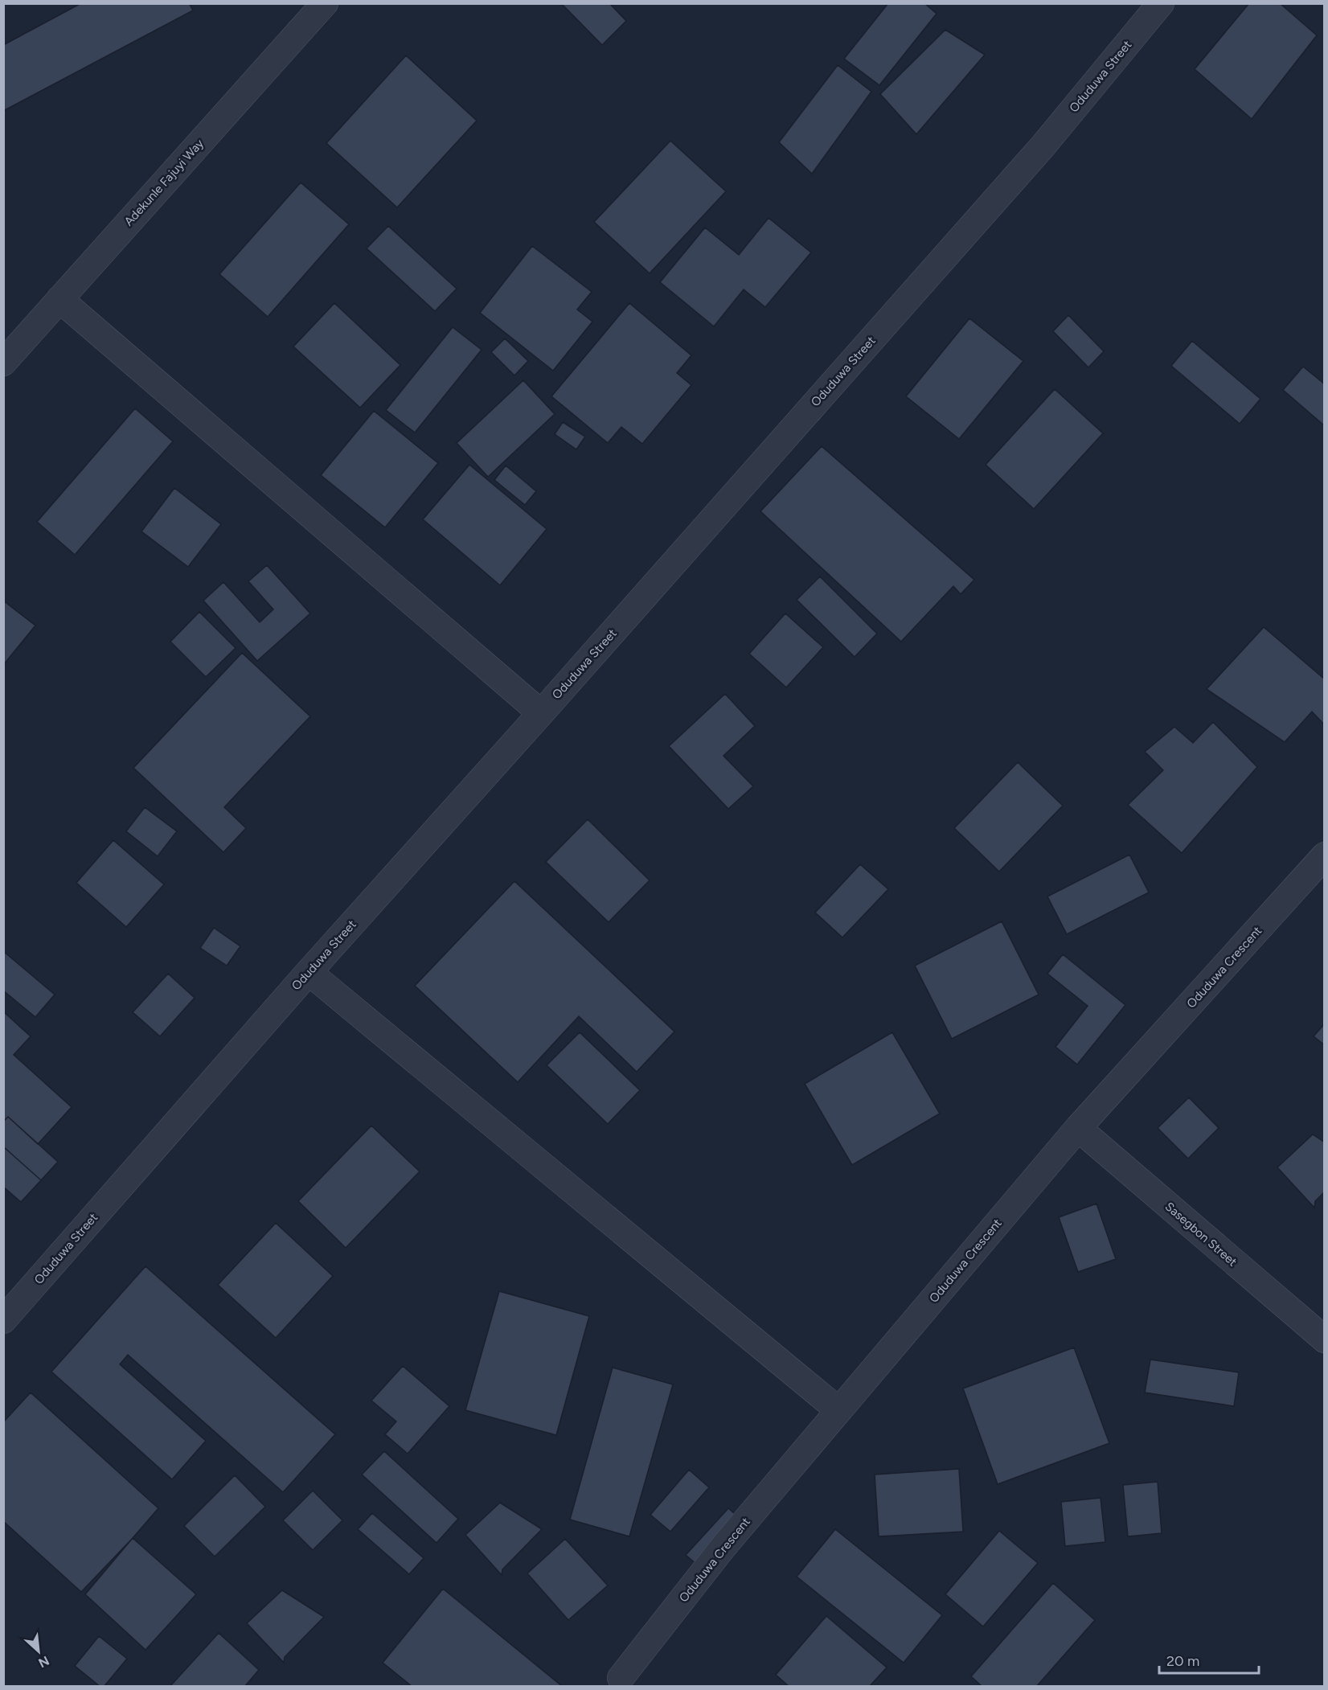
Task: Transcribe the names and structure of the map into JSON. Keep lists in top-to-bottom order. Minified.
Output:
{"streets":{"street":["Oduduwa Street","Adekunle Fajuyi Way","Oduduwa Crescent","Sasegbon Street"]},"crossings":[["Oduduwa Crescent","Sasegbon Street"]],"scale_bar":"20 m","north":"bottom right"}
